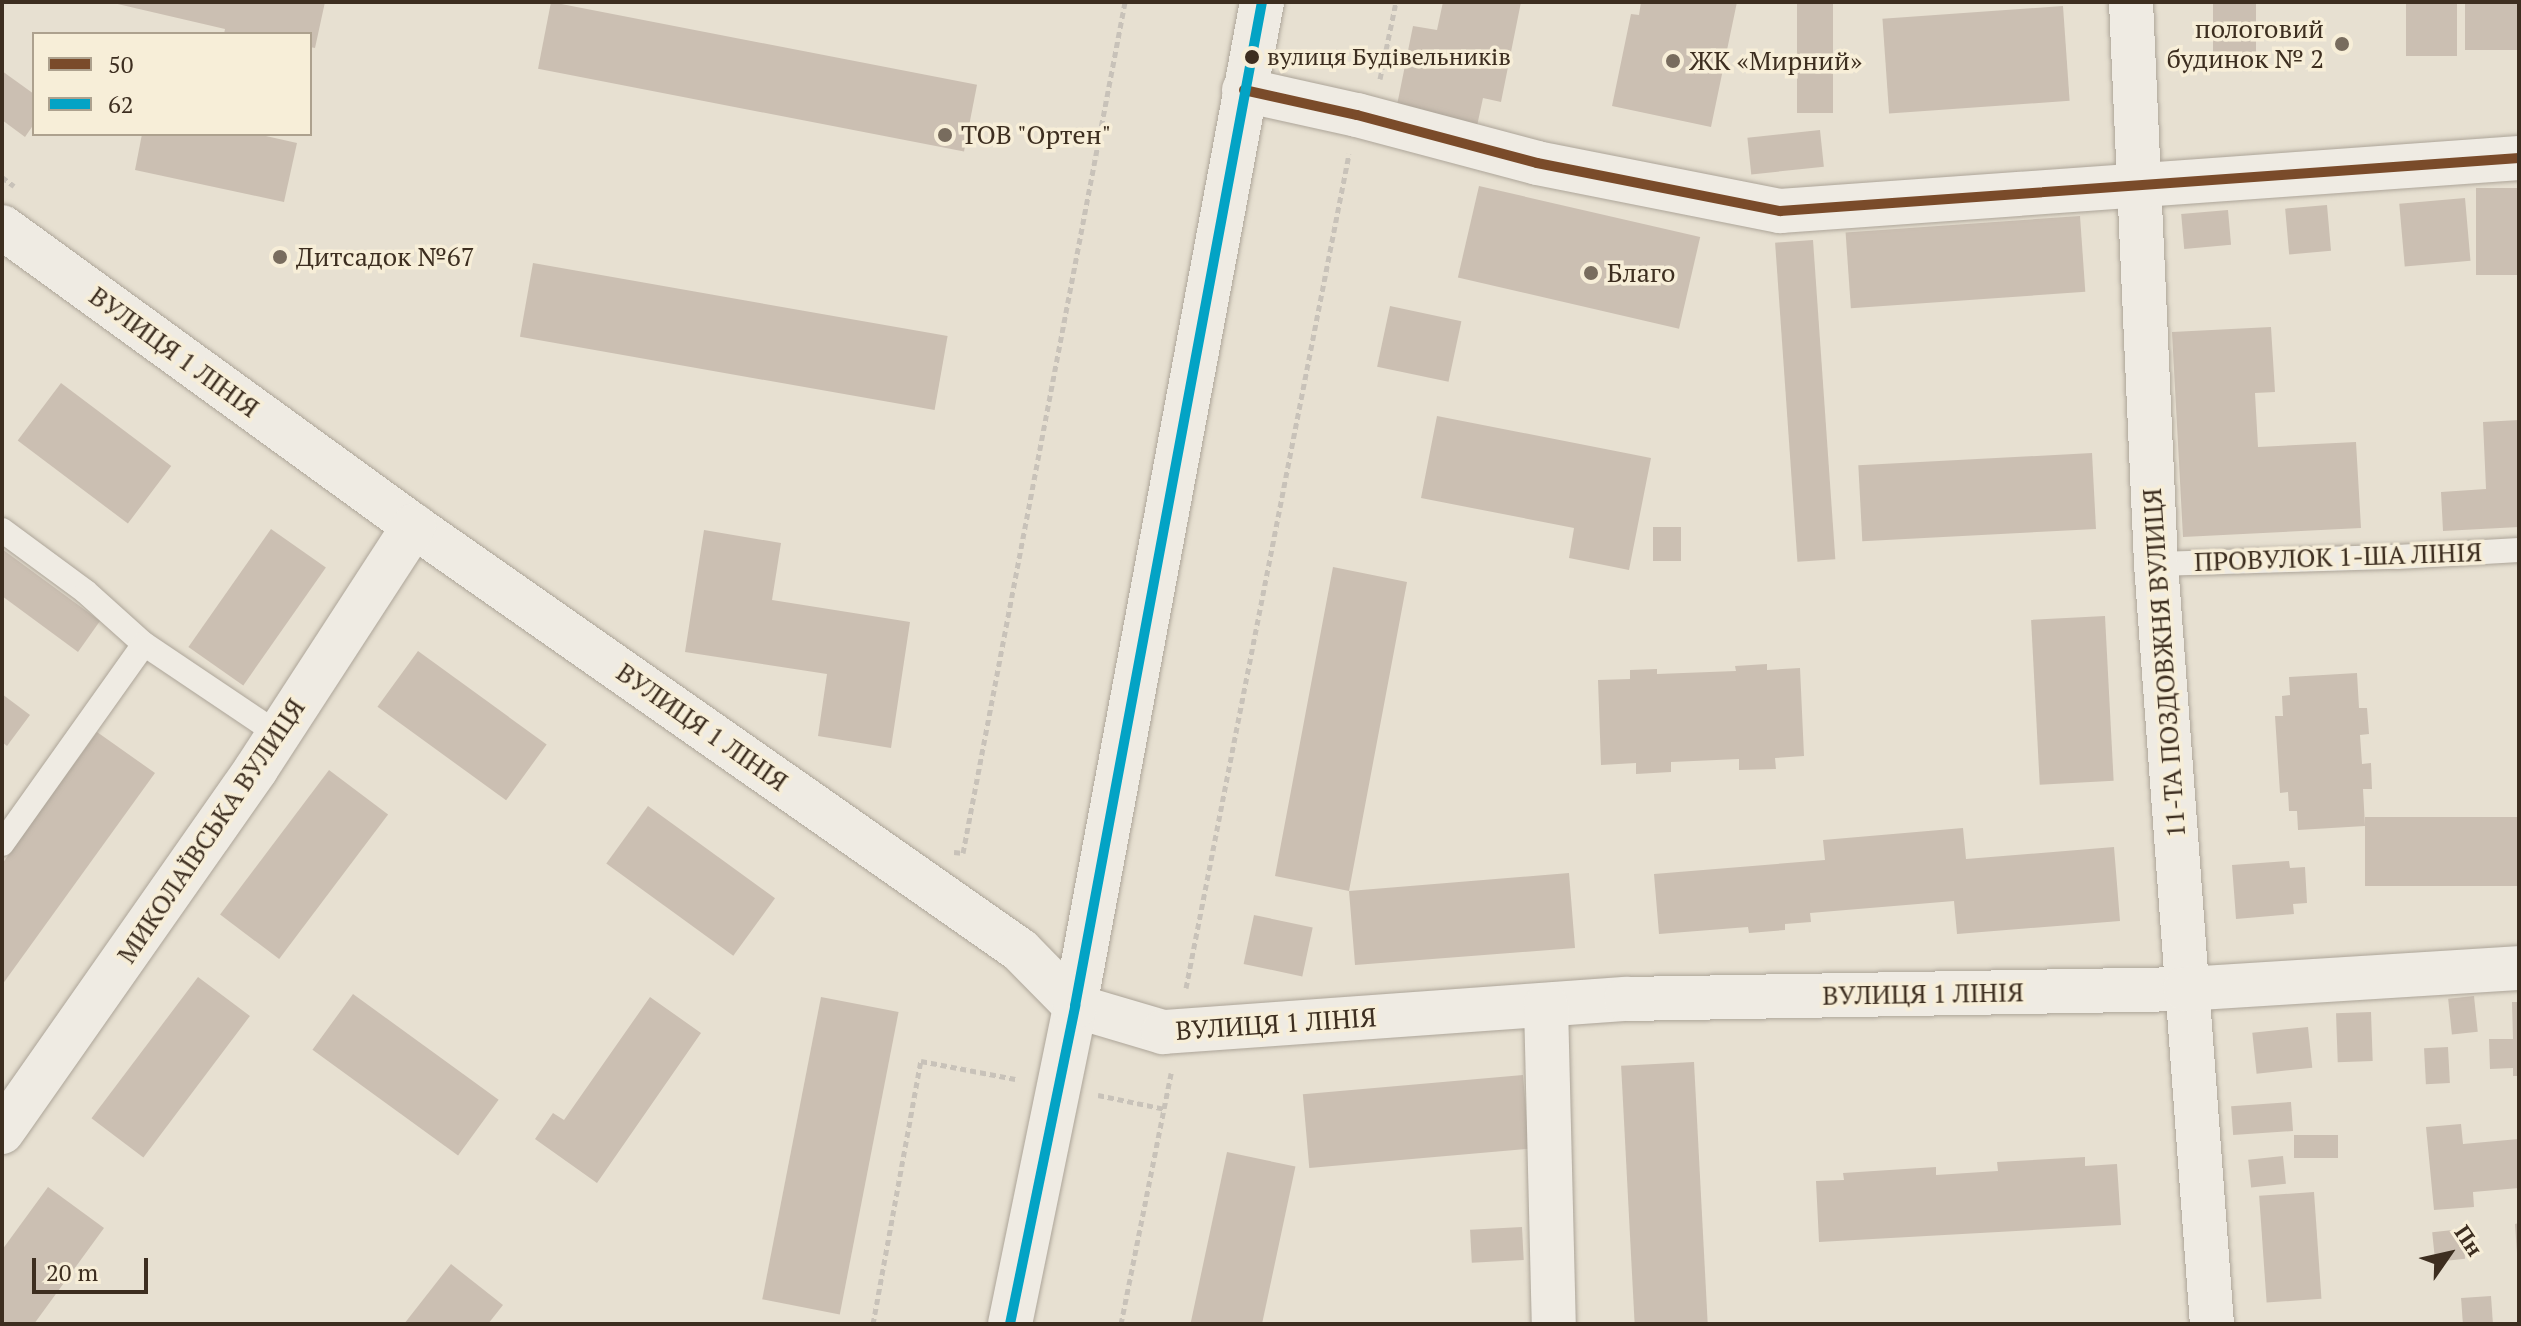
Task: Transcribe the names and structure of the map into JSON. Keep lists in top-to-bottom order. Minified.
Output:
{"streets":{"street":["ВУЛИЦЯ 1 ЛІНІЯ","11-ТА ПОЗДОВЖНЯ ВУЛИЦЯ","МИКОЛАЇВСЬКА ВУЛИЦЯ"],"lane":["ПРОВУЛОК 1-ША ЛІНІЯ"]},"crossings":[["ВУЛИЦЯ 1 ЛІНІЯ","11-ТА ПОЗДОВЖНЯ ВУЛИЦЯ"],["ВУЛИЦЯ 1 ЛІНІЯ","МИКОЛАЇВСЬКА ВУЛИЦЯ"],["ПРОВУЛОК 1-ША ЛІНІЯ","11-ТА ПОЗДОВЖНЯ ВУЛИЦЯ"]],"places":["пологовий будинок № 2","вулиця Будівельників","ЖК «Мирний»","ТОВ \"Ортен\"","Дитсадок №67","Благо"],"lines":["transit line 62","transit line 50"],"legend":["50","62"],"scale_bar":"20 m","north":"top right"}
